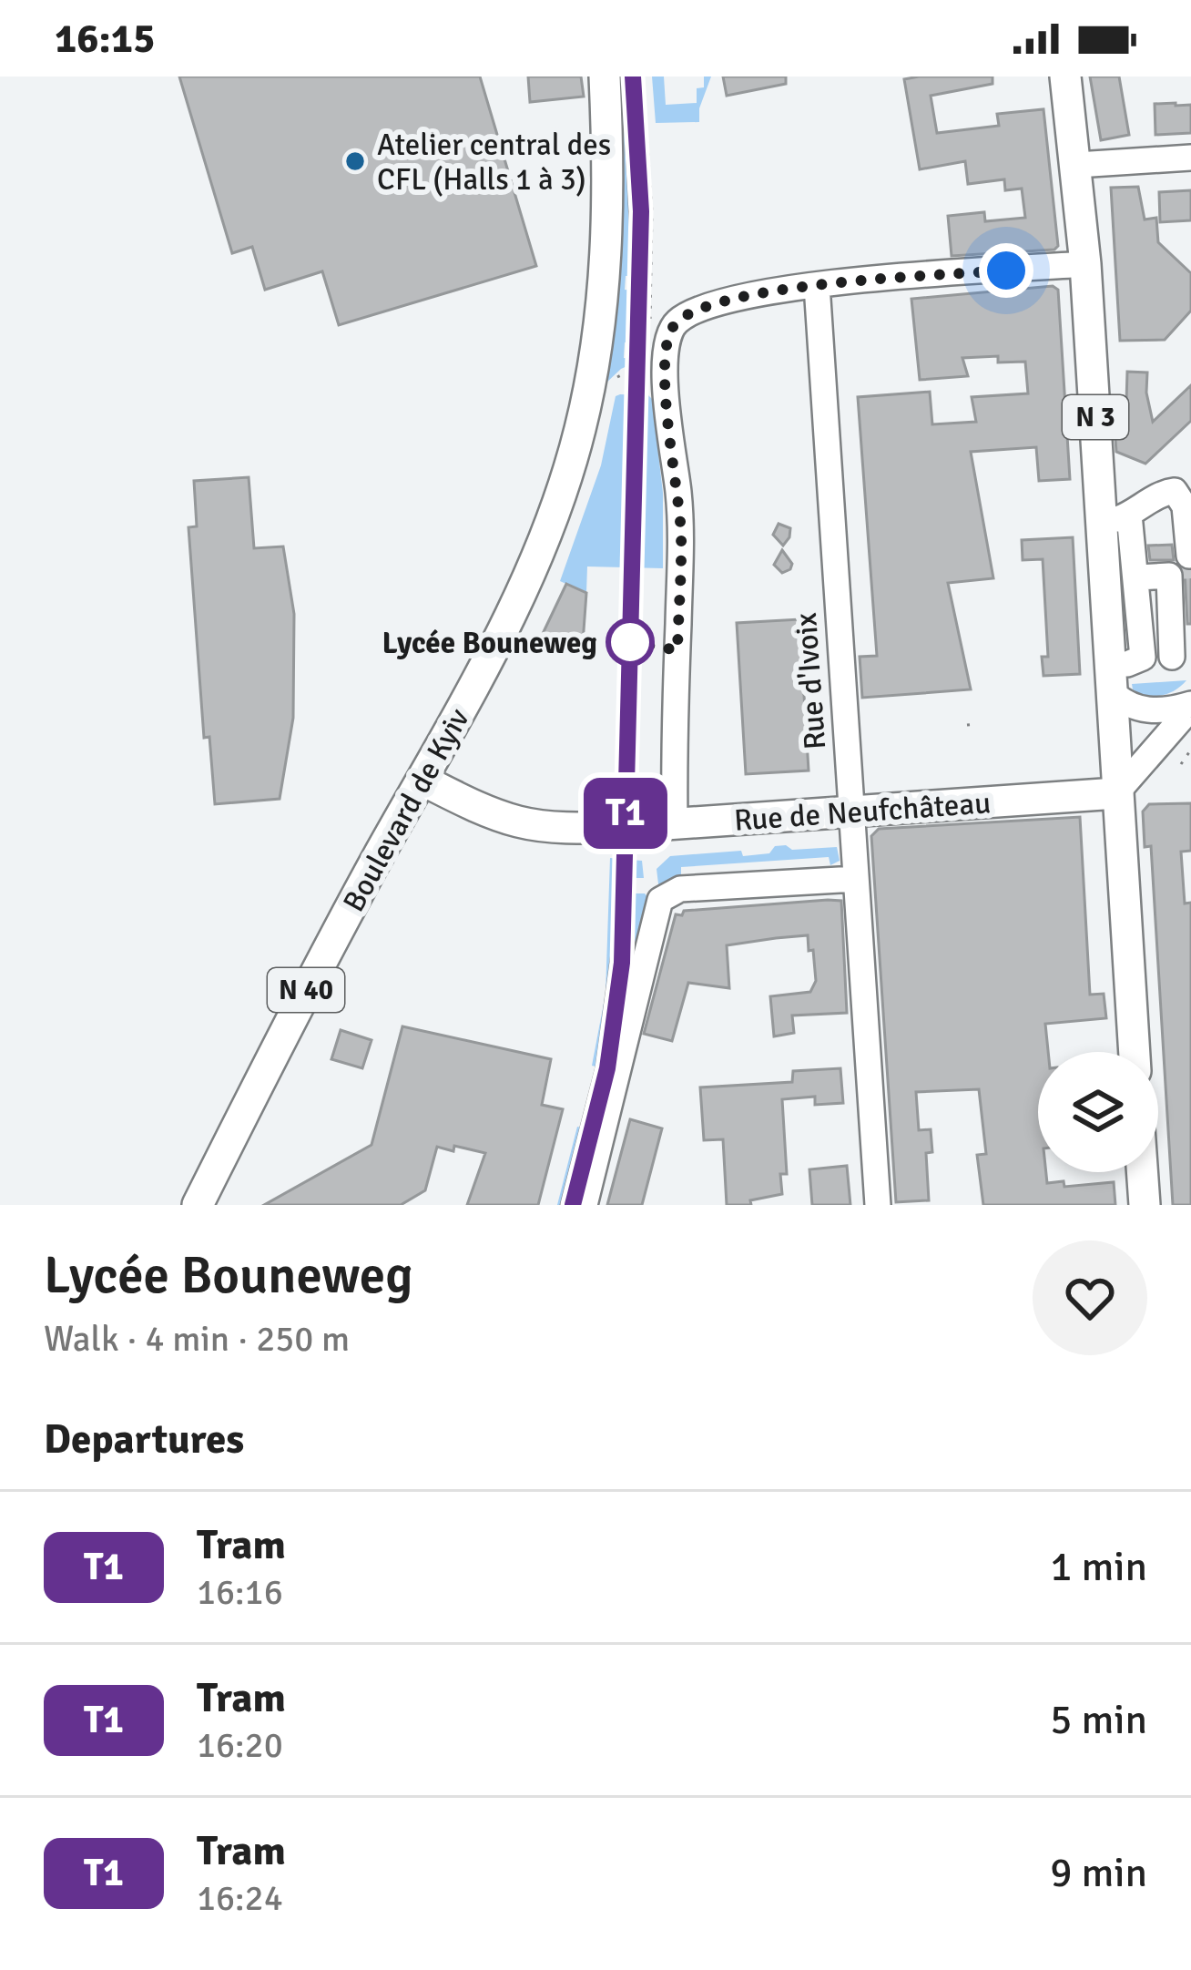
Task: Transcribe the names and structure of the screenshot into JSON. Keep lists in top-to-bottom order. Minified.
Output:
{"streets":{"main road":["N 3","Boulevard de Kyiv","Rue de Neufchâteau","N 40"],"street":["Rue d'Ivoix"]},"crossings":[["N 3","Rue de Neufchâteau"],["Rue d'Ivoix","Rue de Neufchâteau"],["Boulevard de Kyiv","Rue de Neufchâteau"]],"places":["Atelier central des CFL (Halls 1 à 3)","Lycée Bouneweg"],"lines":["tram line T1"],"page":{"status":"16:15","on_map":"T1","heading":[["Lycée Bouneweg","Walk · 4 min · 250 m"],"Departures"],"list":[{"mark":"T1","name":"Tram","note":"16:16","value":"1 min"},{"mark":"T1","name":"Tram","note":"16:20","value":"5 min"},{"mark":"T1","name":"Tram","note":"16:24","value":"9 min"}]}}
